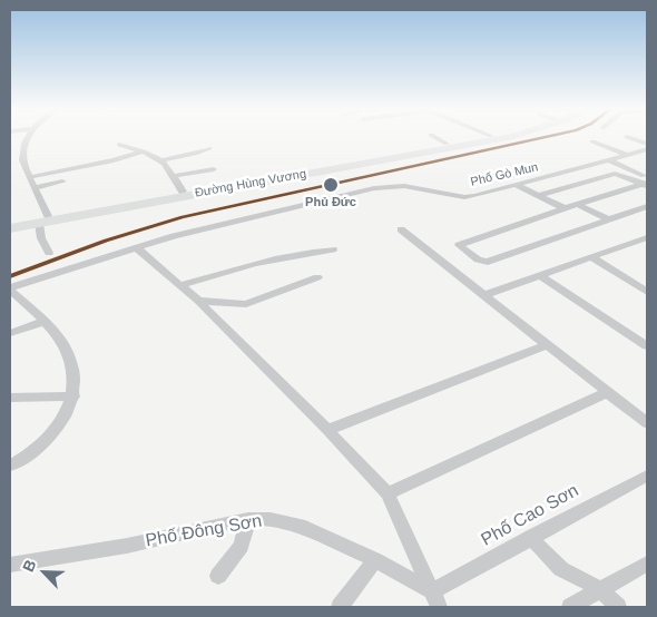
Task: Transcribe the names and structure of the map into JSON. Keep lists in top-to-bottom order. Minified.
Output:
{"streets":{"highway":["Đường Hùng Vương"],"street":["Phố Gò Mun","Phố Cao Sơn","Phố Đông Sơn"]},"crossings":[["Phố Cao Sơn","Phố Đông Sơn"]],"places":["Phủ Đức"],"north":"top left"}
